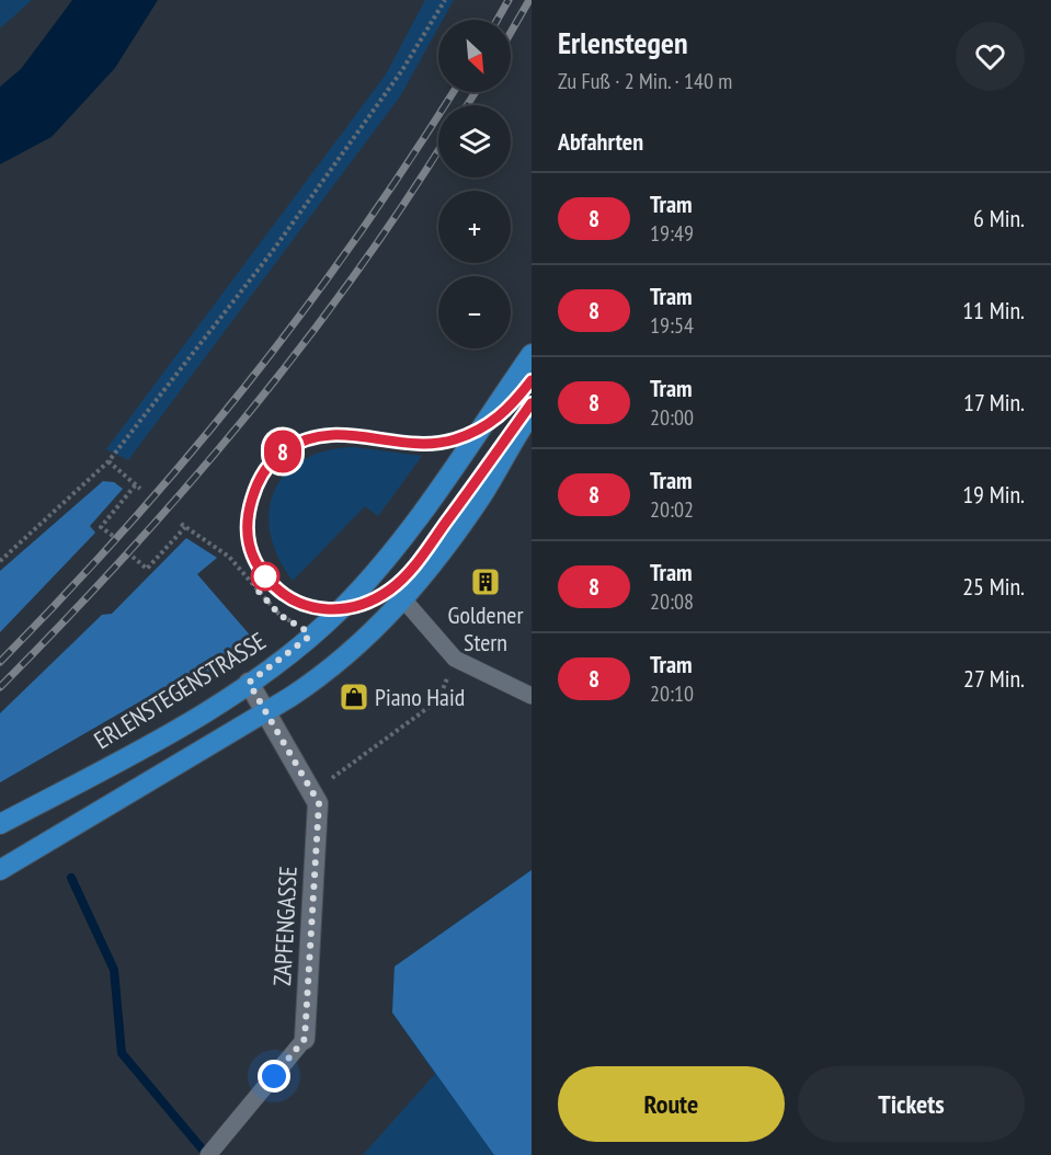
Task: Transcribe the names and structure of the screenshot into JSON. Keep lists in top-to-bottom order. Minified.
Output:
{"streets":{"main road":["ERLENSTEGENSTRASSE"],"street":["ZAPFENGASSE"]},"crossings":[["ERLENSTEGENSTRASSE","ZAPFENGASSE"]],"places":{"building":["Goldener Stern"],"shop":["Piano Haid"]},"lines":["tram line 8"],"north":"bottom right","page":{"on_map":"8","heading":[["Erlenstegen","Zu Fuß · 2 Min. · 140 m"],"Abfahrten"],"map_buttons":["+","−"],"list":[{"mark":"8","name":"Tram","note":"19:49","value":"6 Min."},{"mark":"8","name":"Tram","note":"19:54","value":"11 Min."},{"mark":"8","name":"Tram","note":"20:00","value":"17 Min."},{"mark":"8","name":"Tram","note":"20:02","value":"19 Min."},{"mark":"8","name":"Tram","note":"20:08","value":"25 Min."},{"mark":"8","name":"Tram","note":"20:10","value":"27 Min."}],"buttons":["Route","Tickets"]}}
